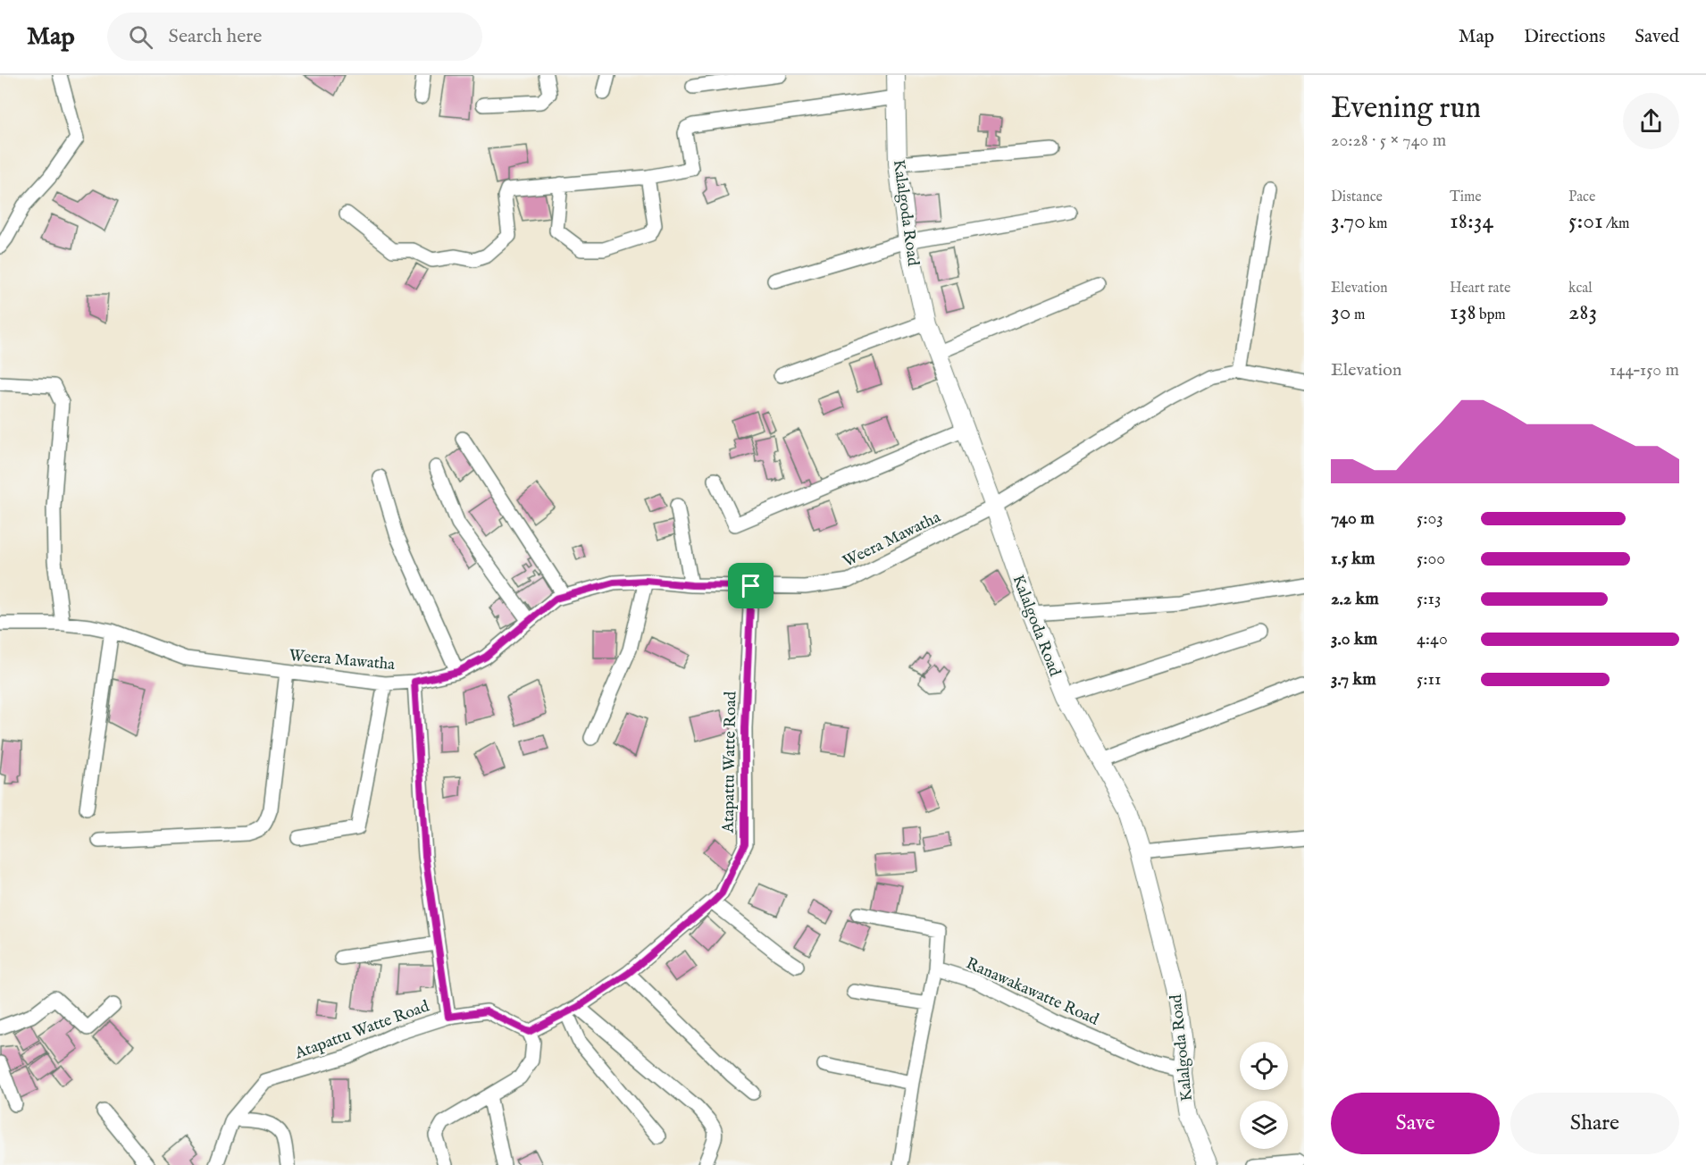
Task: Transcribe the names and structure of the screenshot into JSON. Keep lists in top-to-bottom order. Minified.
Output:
{"streets":{"street":["Kalalgoda Road","Weera Mawatha","Atapattu Watte Road","Ranawakawatte Road"]},"crossings":[["Kalalgoda Road","Weera Mawatha"],["Kalalgoda Road","Ranawakawatte Road"],["Weera Mawatha","Atapattu Watte Road"]],"page":{"header":"Map","search":"Search here","nav":["Map","Directions","Saved"],"heading":["Evening run","20:28 · 5 × 740 m"],"stats":[["Distance","3.70 km"],["Time","18:34"],["Pace","5:01 /km"],["Elevation","30 m"],["Heart rate","138 bpm"],["kcal","283"]],"chart":["Elevation","144–150 m"],"list":[{"name":"740 m","note":"5:03"},{"name":"1.5 km","note":"5:00"},{"name":"2.2 km","note":"5:13"},{"name":"3.0 km","note":"4:40"},{"name":"3.7 km","note":"5:11"}],"buttons":["Save","Share"]}}
